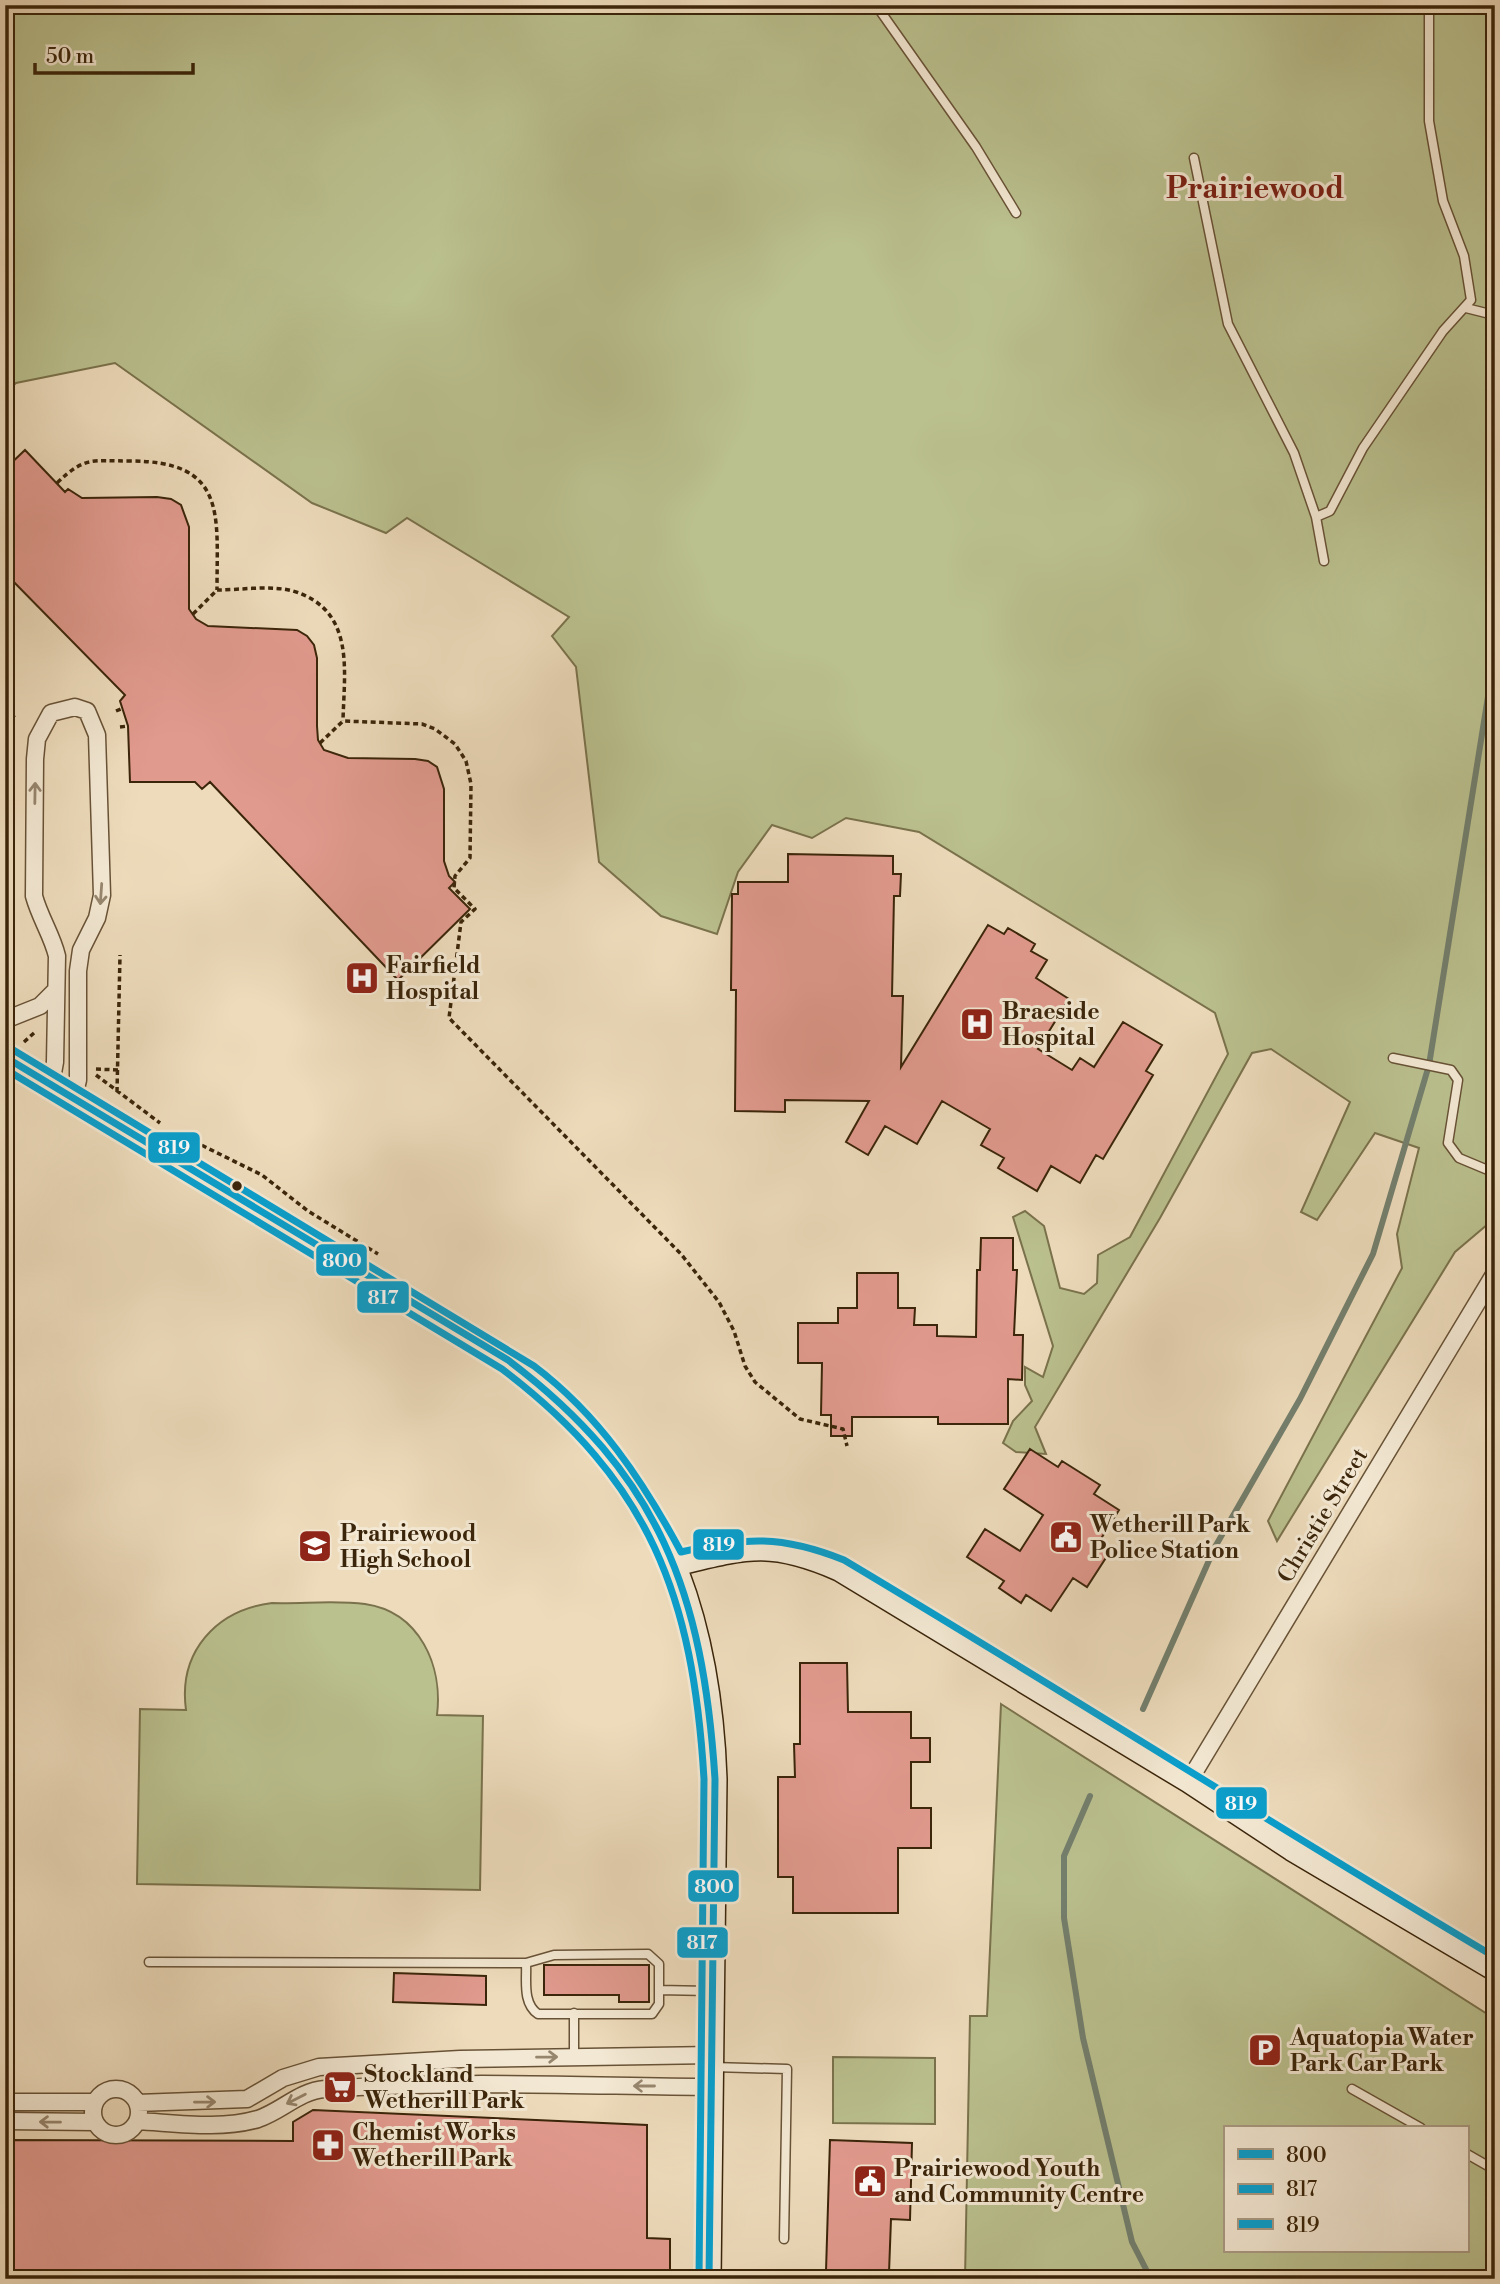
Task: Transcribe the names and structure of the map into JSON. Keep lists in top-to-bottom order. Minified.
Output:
{"streets":{"street":["Christie Street"]},"districts":["Prairiewood"],"places":{"hospital":["Fairfield Hospital","Braeside Hospital"],"public building":["Wetherill Park Police Station","Prairiewood Youth and Community Centre"],"school or university":["Prairiewood High School"],"parking":["Aquatopia Water Park Car Park"],"supermarket":["Stockland Wetherill Park"],"pharmacy":["Chemist Works Wetherill Park"]},"lines":["transit line 819","transit line 800","transit line 817"],"legend":["800","817","819"],"scale_bar":"50 m"}
